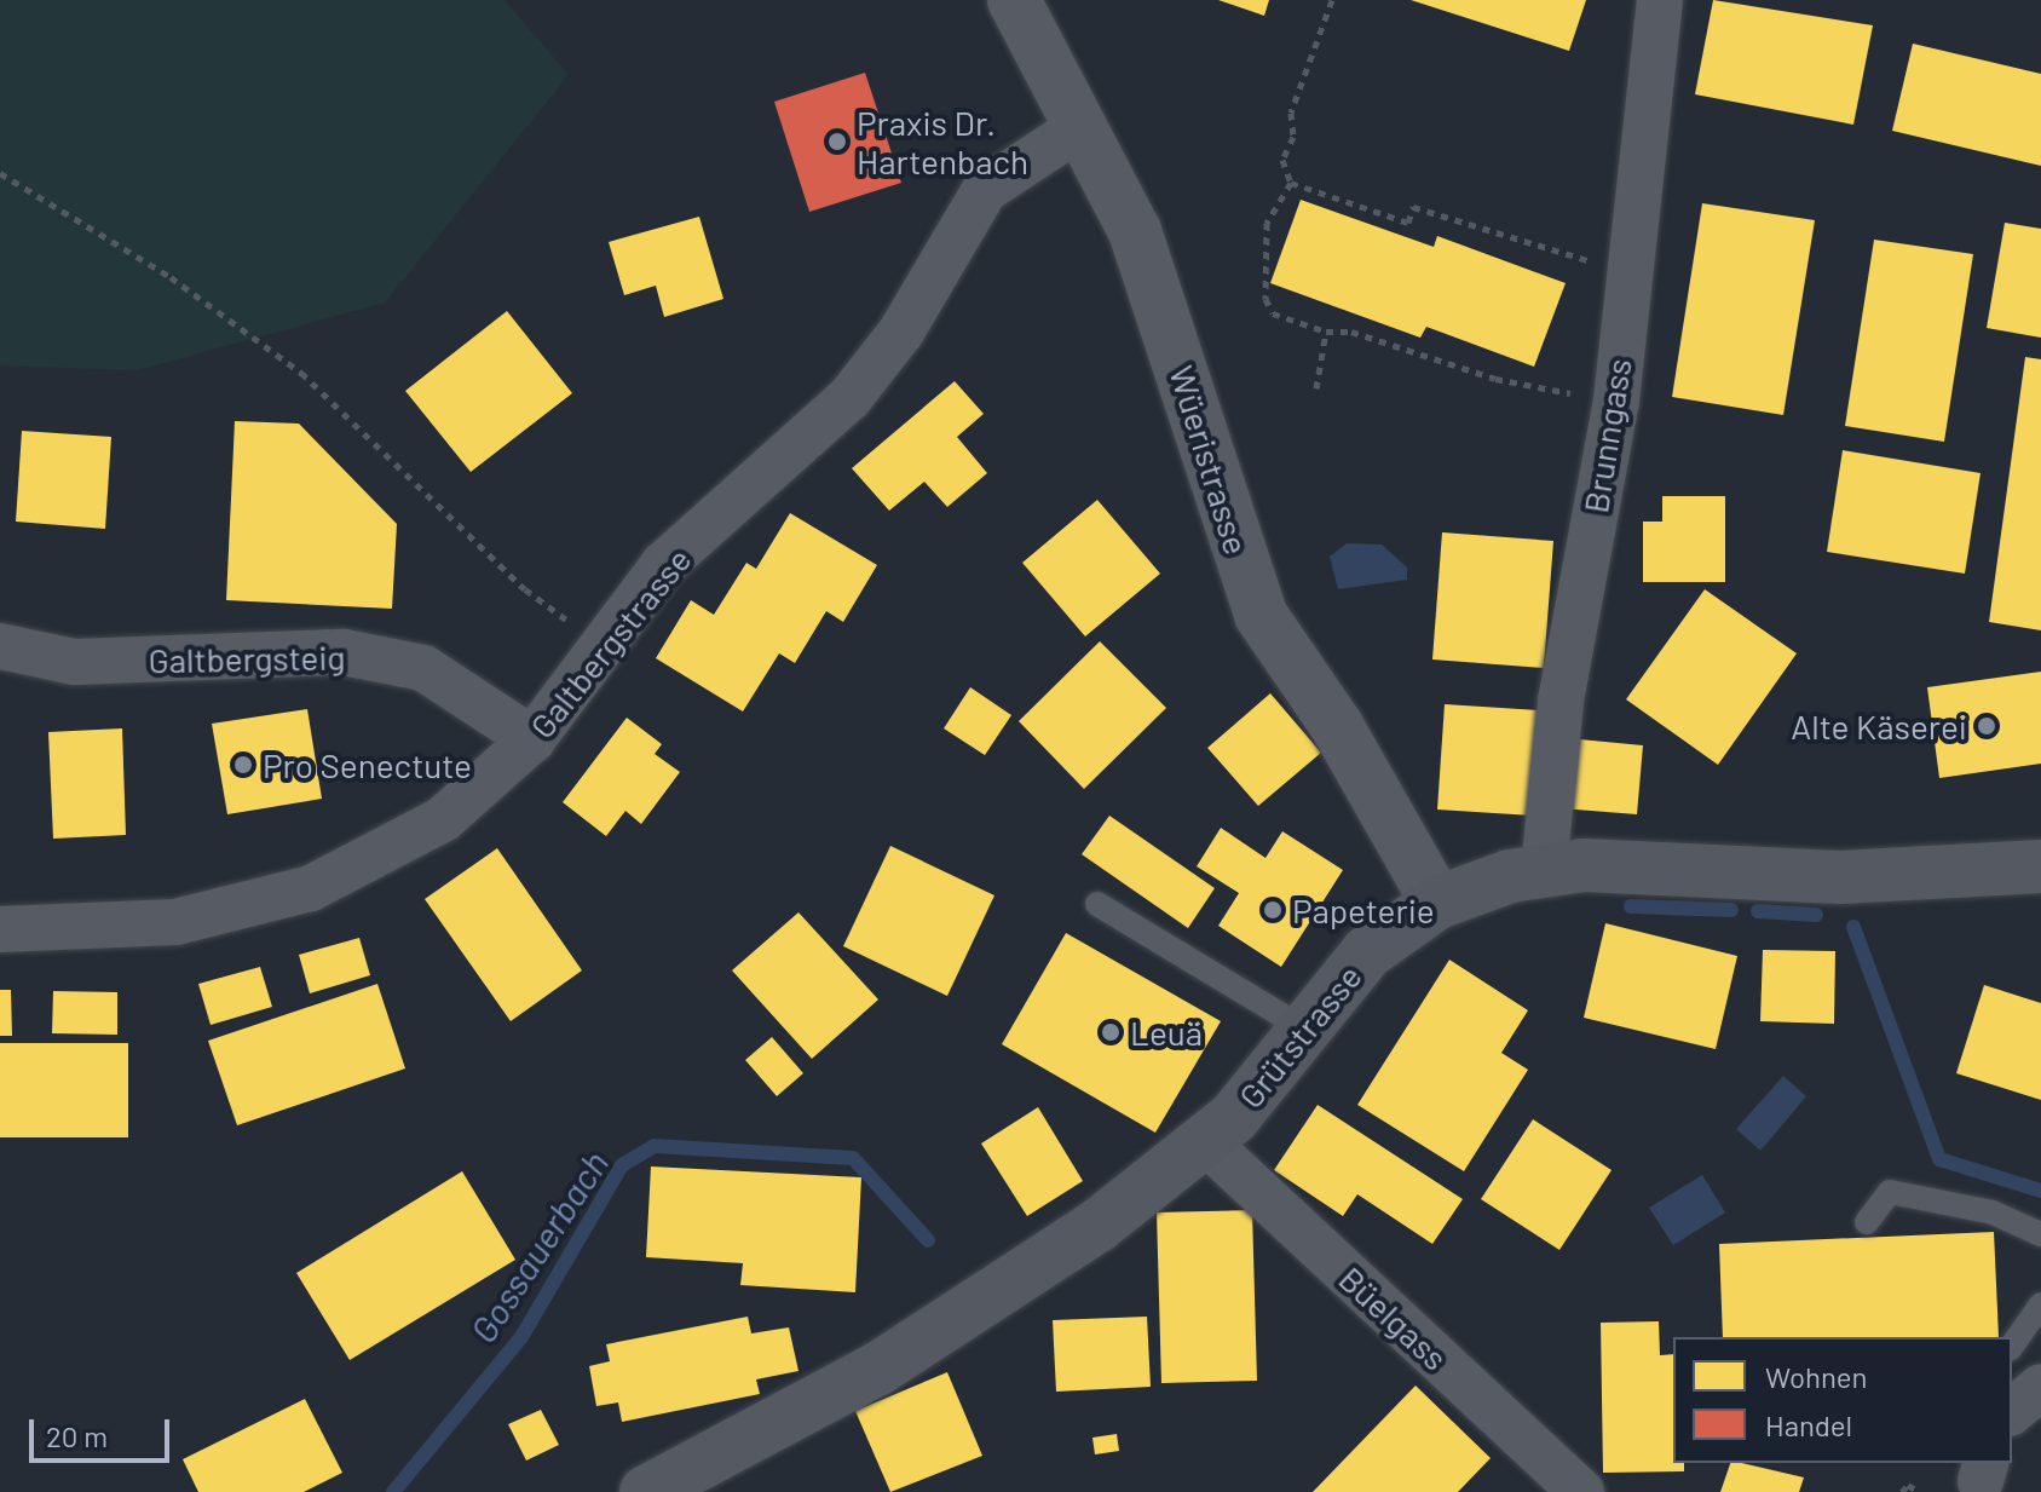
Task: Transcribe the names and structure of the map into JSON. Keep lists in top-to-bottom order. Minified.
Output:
{"streets":{"main road":["Grütstrasse"],"street":["Brunngass","Wüeristrasse","Galtbergstrasse","Galtbergsteig","Büelgass"]},"crossings":[["Brunngass","Grütstrasse"],["Wüeristrasse","Galtbergstrasse"],["Wüeristrasse","Grütstrasse"],["Galtbergstrasse","Galtbergsteig"],["Grütstrasse","Büelgass"]],"water":["Gossauerbach"],"places":["Praxis Dr. Hartenbach","Alte Käserei","Pro Senectute","Papeterie","Leuä"],"legend":["Wohnen","Handel"],"scale_bar":"20 m"}
